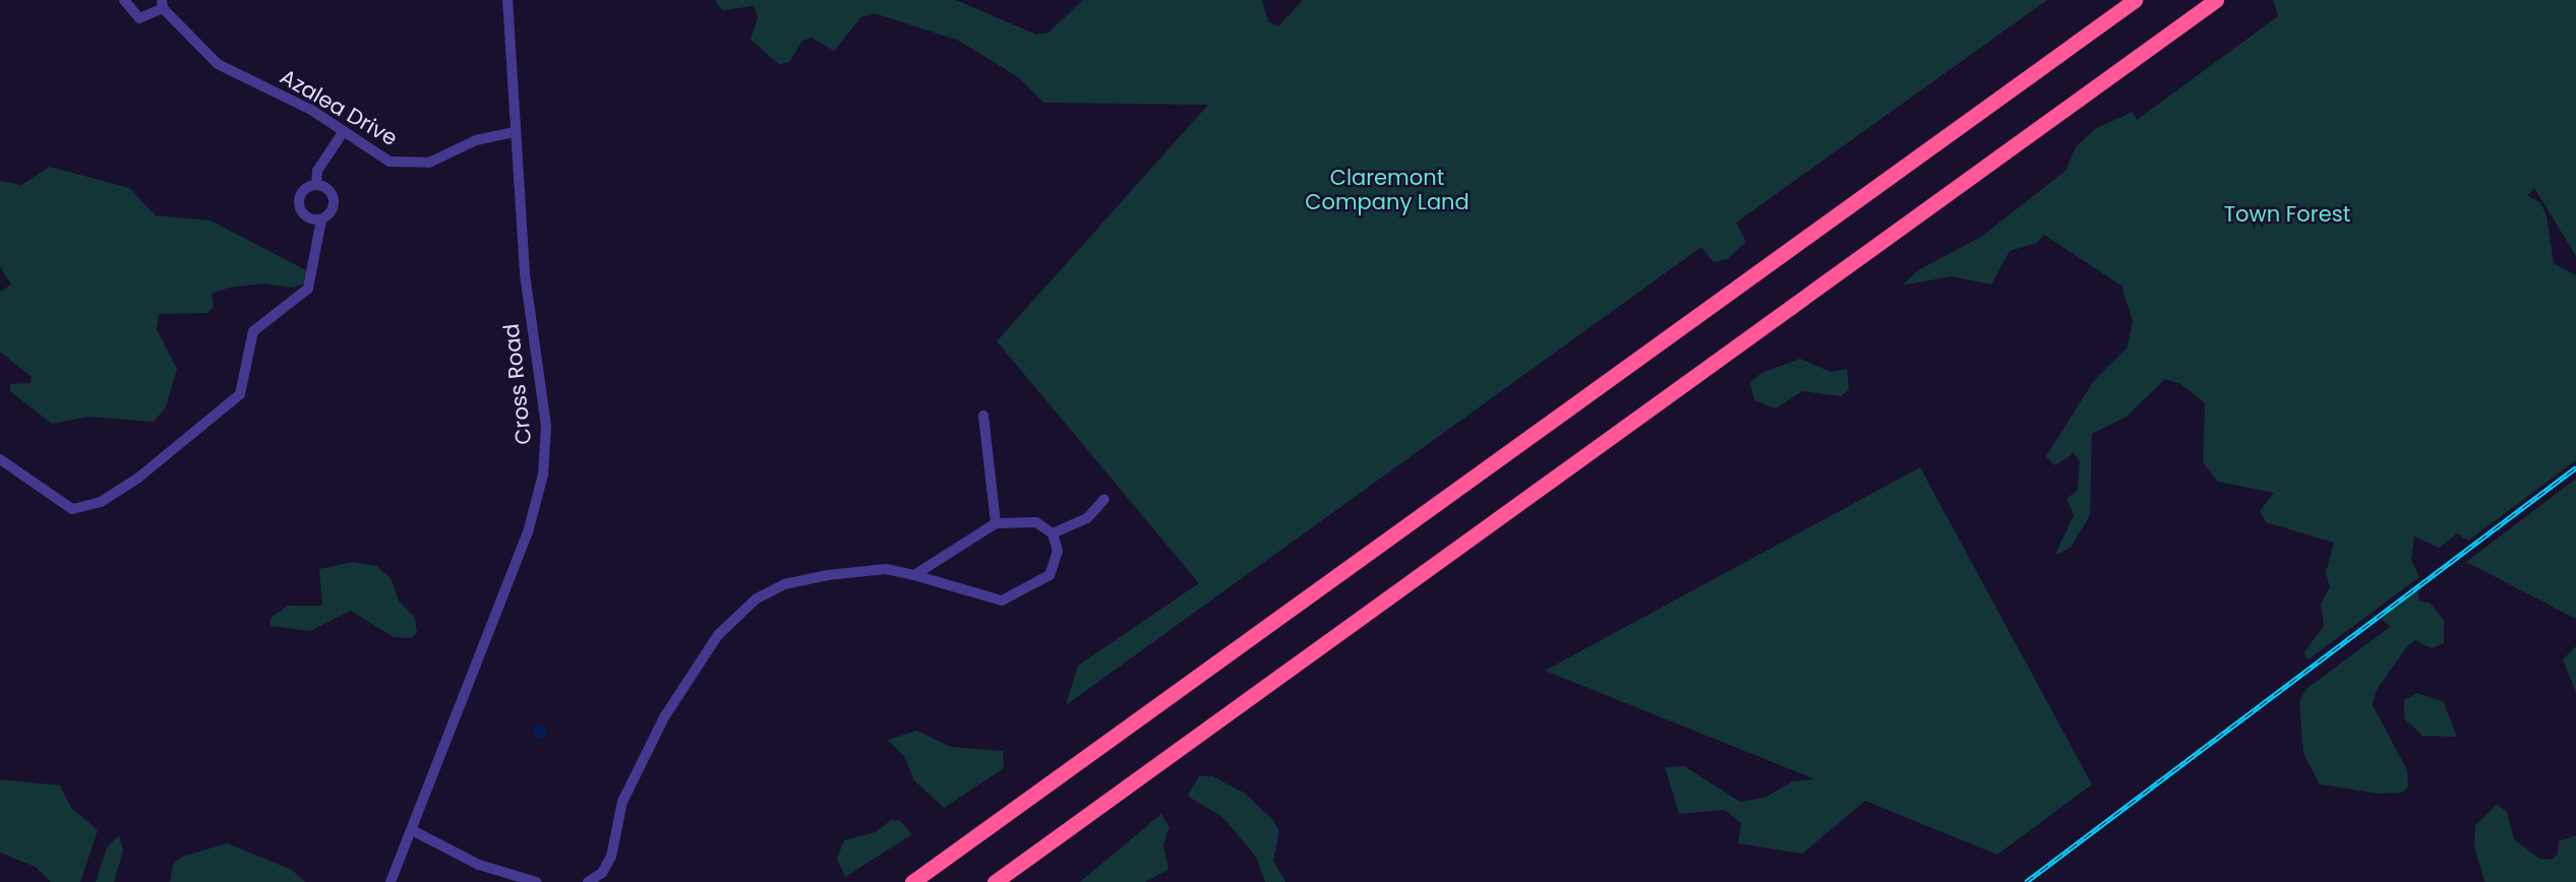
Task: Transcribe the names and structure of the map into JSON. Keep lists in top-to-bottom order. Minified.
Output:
{"streets":{"street":["Azalea Drive","Cross Road"]},"crossings":[["Azalea Drive","Cross Road"]],"parks":["Claremont Company Land","Town Forest"]}
